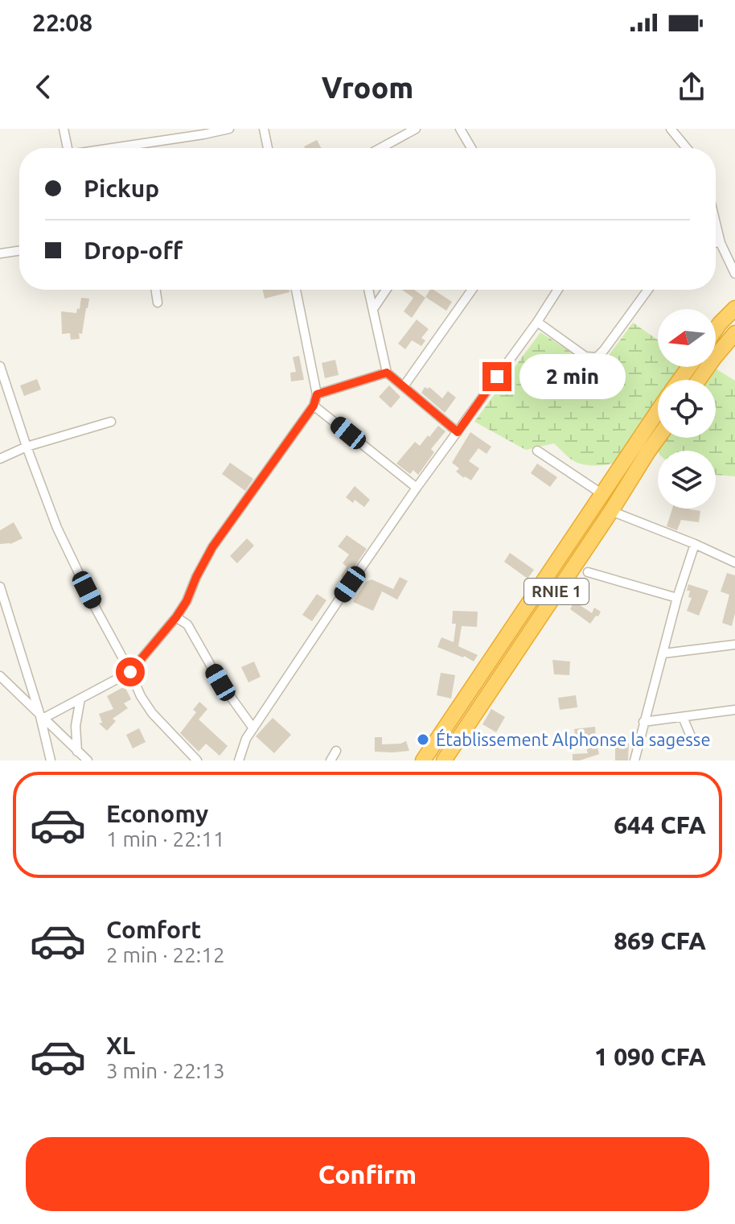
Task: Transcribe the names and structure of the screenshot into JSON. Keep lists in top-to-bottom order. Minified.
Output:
{"streets":{"highway":["RNIE 1"]},"places":["Établissement Alphonse la sagesse"],"north":"left","page":{"status":"22:08","header":"Vroom","banner":["Pickup","Drop-off"],"bubble":"2 min","list":[{"name":"Economy","note":"1 min · 22:11","value":"644 CFA"},{"name":"Comfort","note":"2 min · 22:12","value":"869 CFA"},{"name":"XL","note":"3 min · 22:13","value":"1 090 CFA"}],"buttons":"Confirm"}}
